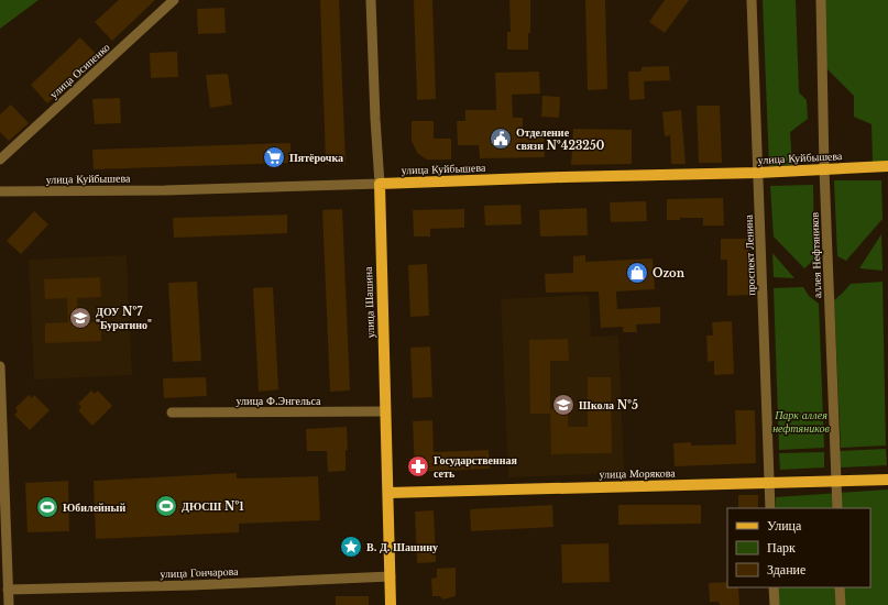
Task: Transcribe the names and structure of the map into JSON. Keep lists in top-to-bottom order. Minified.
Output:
{"streets":{"main road":["улица Куйбышева","улица Шашина","улица Морякова"],"street":["улица Осипенко","проспект Ленина","аллея Нефтяников","улица Ф.Энгельса","улица Гончарова"]},"crossings":[["улица Куйбышева","проспект Ленина"],["улица Куйбышева","аллея Нефтяников"],["улица Куйбышева","улица Шашина"],["проспект Ленина","улица Морякова"],["аллея Нефтяников","улица Морякова"],["улица Шашина","улица Ф.Энгельса"],["улица Шашина","улица Морякова"],["улица Шашина","улица Гончарова"]],"parks":["Парк аллея нефтяников"],"places":{"public building":["Отделение связи №423250"],"supermarket":["Пятёрочка"],"shop":["Ozon"],"school or university":["ДОУ №7 \"Буратино\"","Школа №5"],"pharmacy":["Государственная сеть"],"sports":["ДЮСШ №1","Юбилейный"],"place":["В. Д. Шашину"]},"legend":["Улица","Парк","Здание"]}
